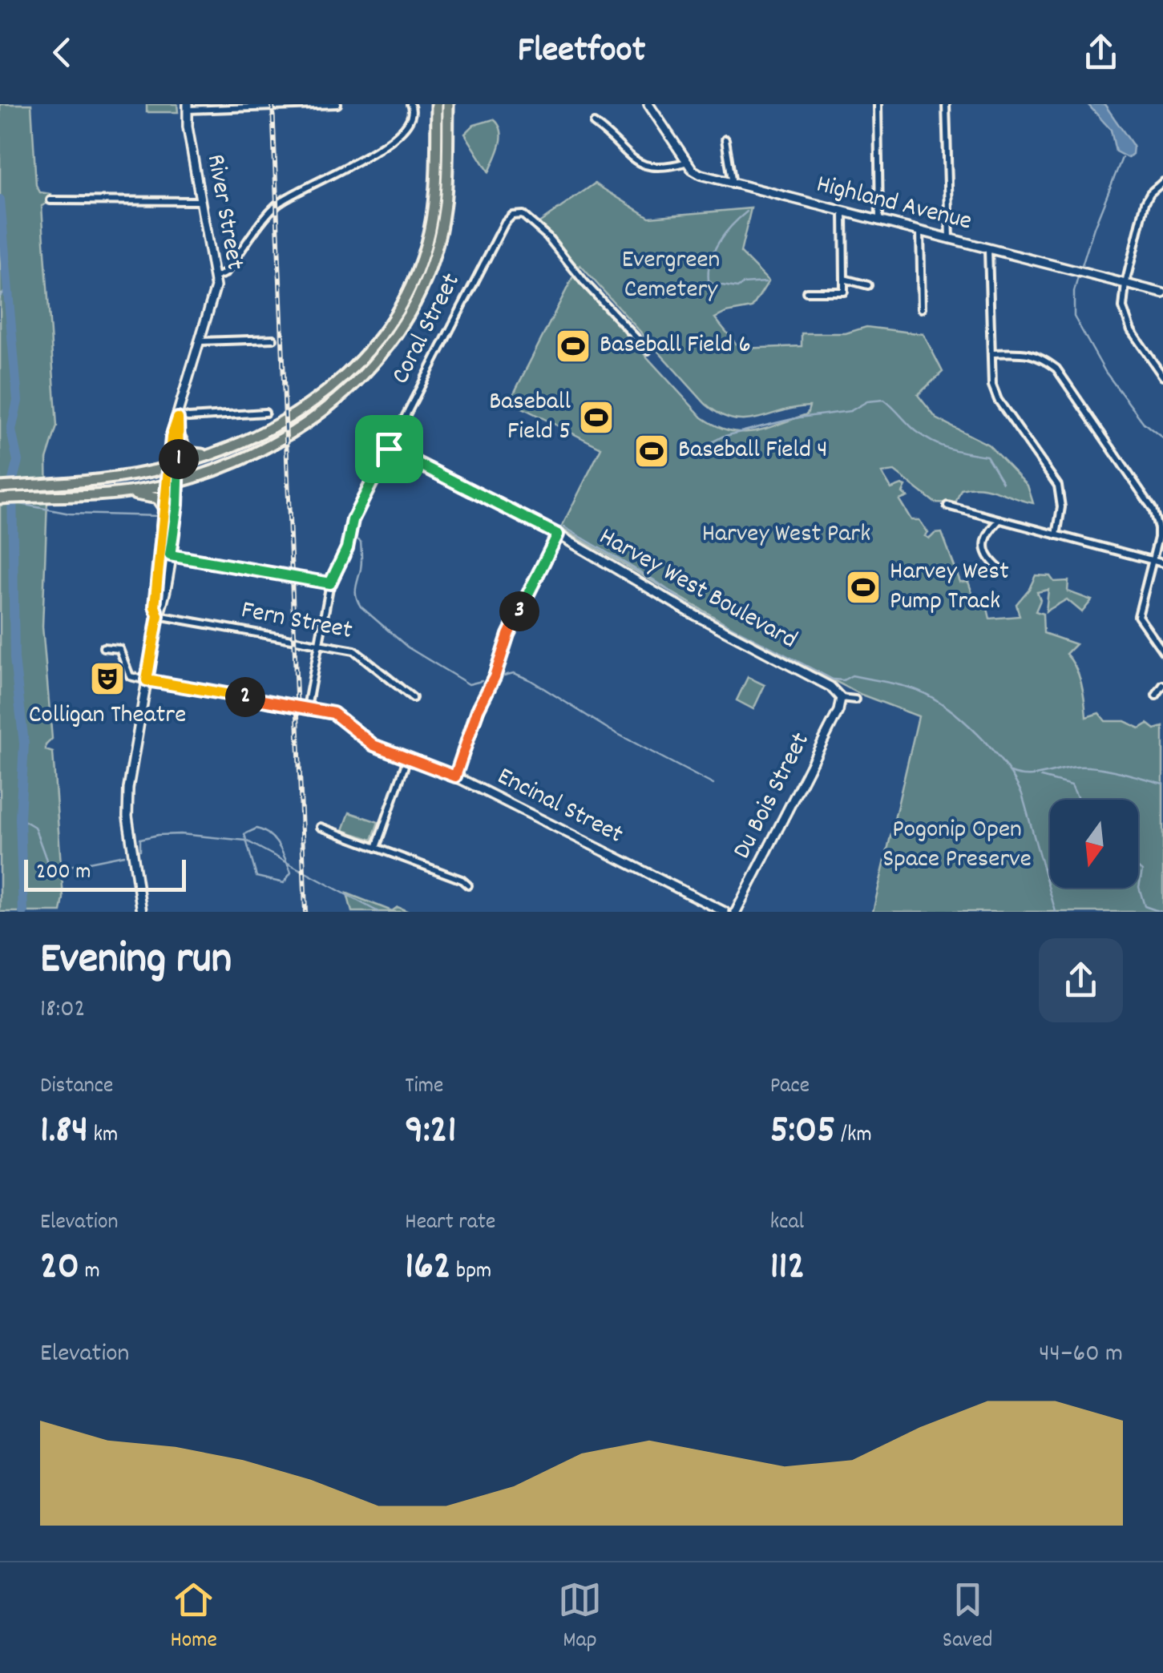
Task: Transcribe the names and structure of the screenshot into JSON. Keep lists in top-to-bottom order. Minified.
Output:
{"streets":{"street":["Highland Avenue","River Street","Coral Street","Harvey West Boulevard","Fern Street","Du Bois Street","Encinal Street"]},"crossings":[["River Street","Fern Street"],["River Street","Encinal Street"],["Coral Street","Harvey West Boulevard"],["Harvey West Boulevard","Du Bois Street"]],"parks":["Evergreen Cemetery","Harvey West Park","Pogonip Open Space Preserve"],"places":{"sports":["Baseball Field 6","Baseball Field 5","Baseball Field 4","Harvey West Pump Track"],"theatre":["Colligan Theatre"]},"scale_bar":"200 m","north":"bottom","page":{"header":"Fleetfoot","pins":["1","3","2"],"scale":"200 m","heading":["Evening run","18:02"],"stats":[["Distance","1.84 km"],["Time","9:21"],["Pace","5:05 /km"],["Elevation","20 m"],["Heart rate","162 bpm"],["kcal","112"]],"chart":["Elevation","44–60 m"],"tabs":["Home","Map","Saved"]}}
